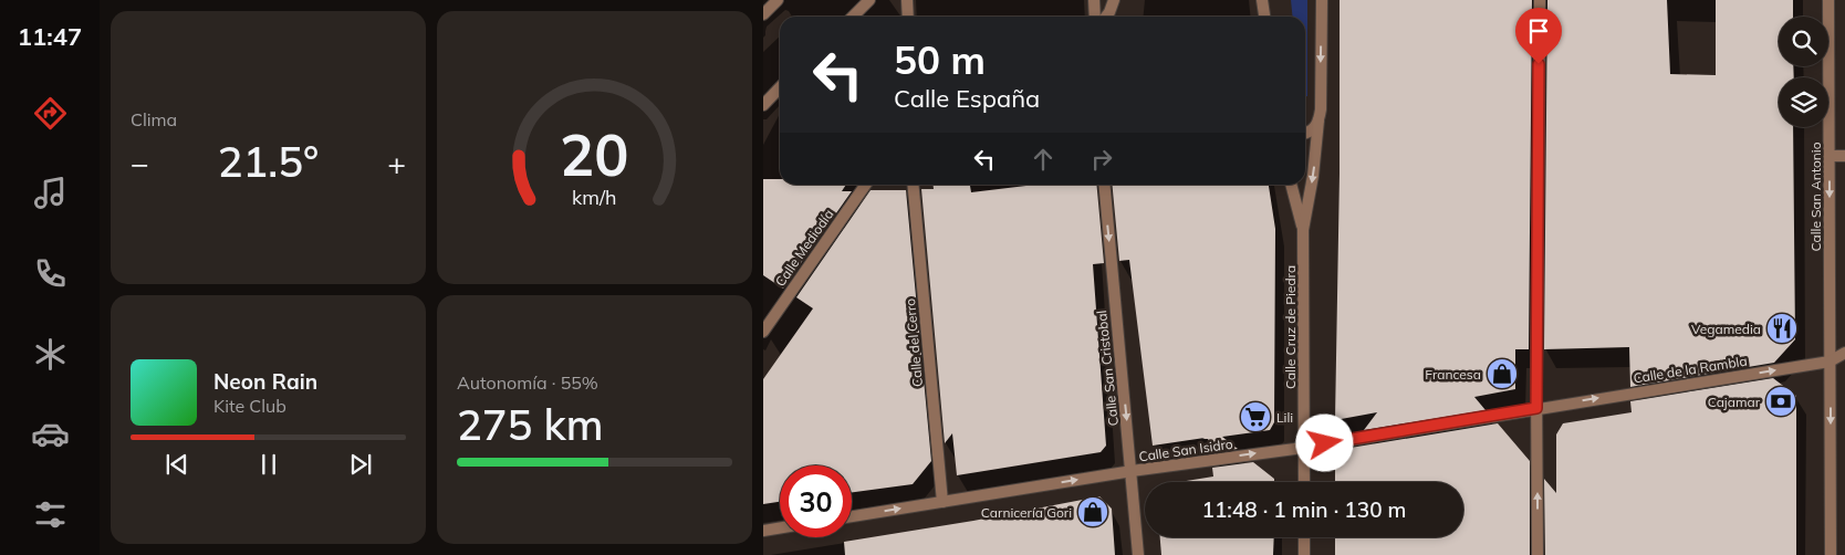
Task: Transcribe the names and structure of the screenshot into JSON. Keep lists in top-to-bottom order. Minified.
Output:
{"streets":{"street":["Calle San Antonio","Calle Mediodía","Calle Cruz de Piedra","Calle del Cerro","Calle San Cristobal","Calle de la Rambla","Calle San Isidro"]},"crossings":[["Calle San Antonio","Calle de la Rambla"],["Calle Cruz de Piedra","Calle San Isidro"],["Calle del Cerro","Calle San Isidro"],["Calle San Cristobal","Calle San Isidro"],["Calle de la Rambla","Calle San Isidro"]],"one_way":["Calle San Antonio","Calle Cruz de Piedra","Calle San Cristobal","Calle de la Rambla","Calle San Isidro"],"places":{"restaurant":["Vegamedia"],"shop":["Francesa","Carnicería Gori"],"bank":["Cajamar"],"supermarket":["Lili"]},"page":{"tabs":"11:47","tile":["Clima",["Autonomía · 55%","275 km"]],"turn":["50 m","Calle España"],"heat":["−","21.5°","+"],"song":["Neon Rain","Kite Club"],"limit":"30","trip":"11:48 · 1 min · 130 m","gauge":["20","km/h"]}}
